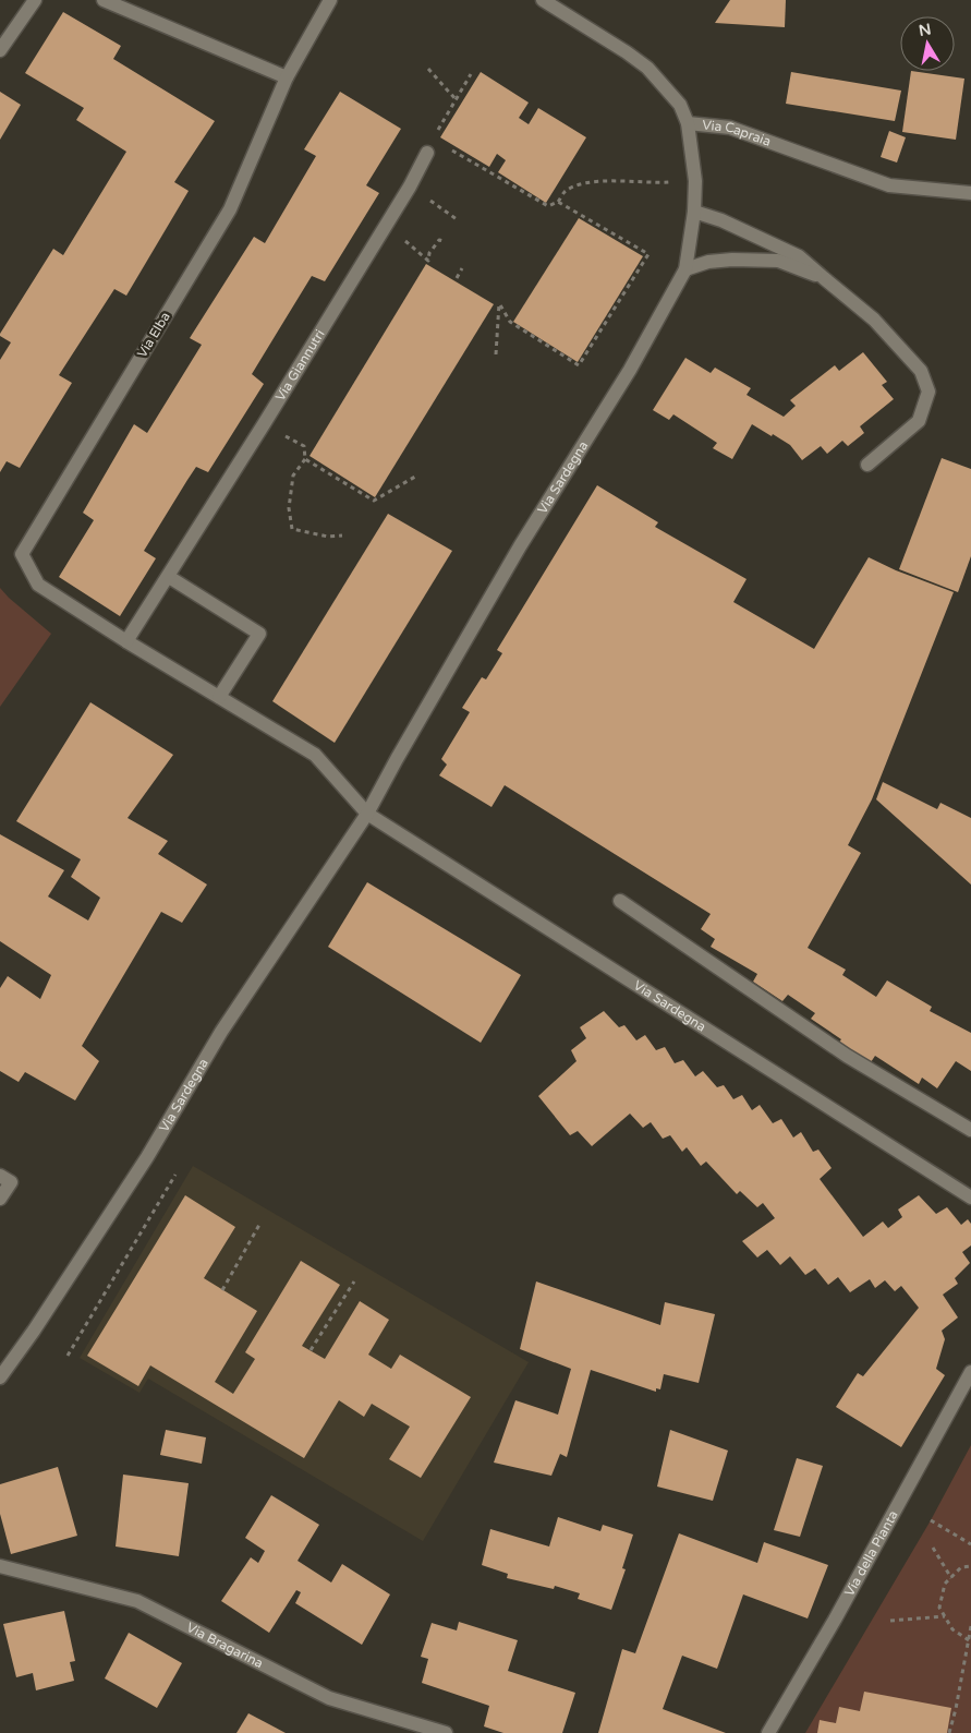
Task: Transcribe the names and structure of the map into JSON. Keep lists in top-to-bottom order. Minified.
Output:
{"streets":{"street":["Via Capraia","Via Elba","Via Giannutri","Via Sardegna","Via della Pianta","Via Bragarina"]},"crossings":[["Via Capraia","Via Sardegna"],["Via Elba","Via Giannutri"]],"north":"top"}
